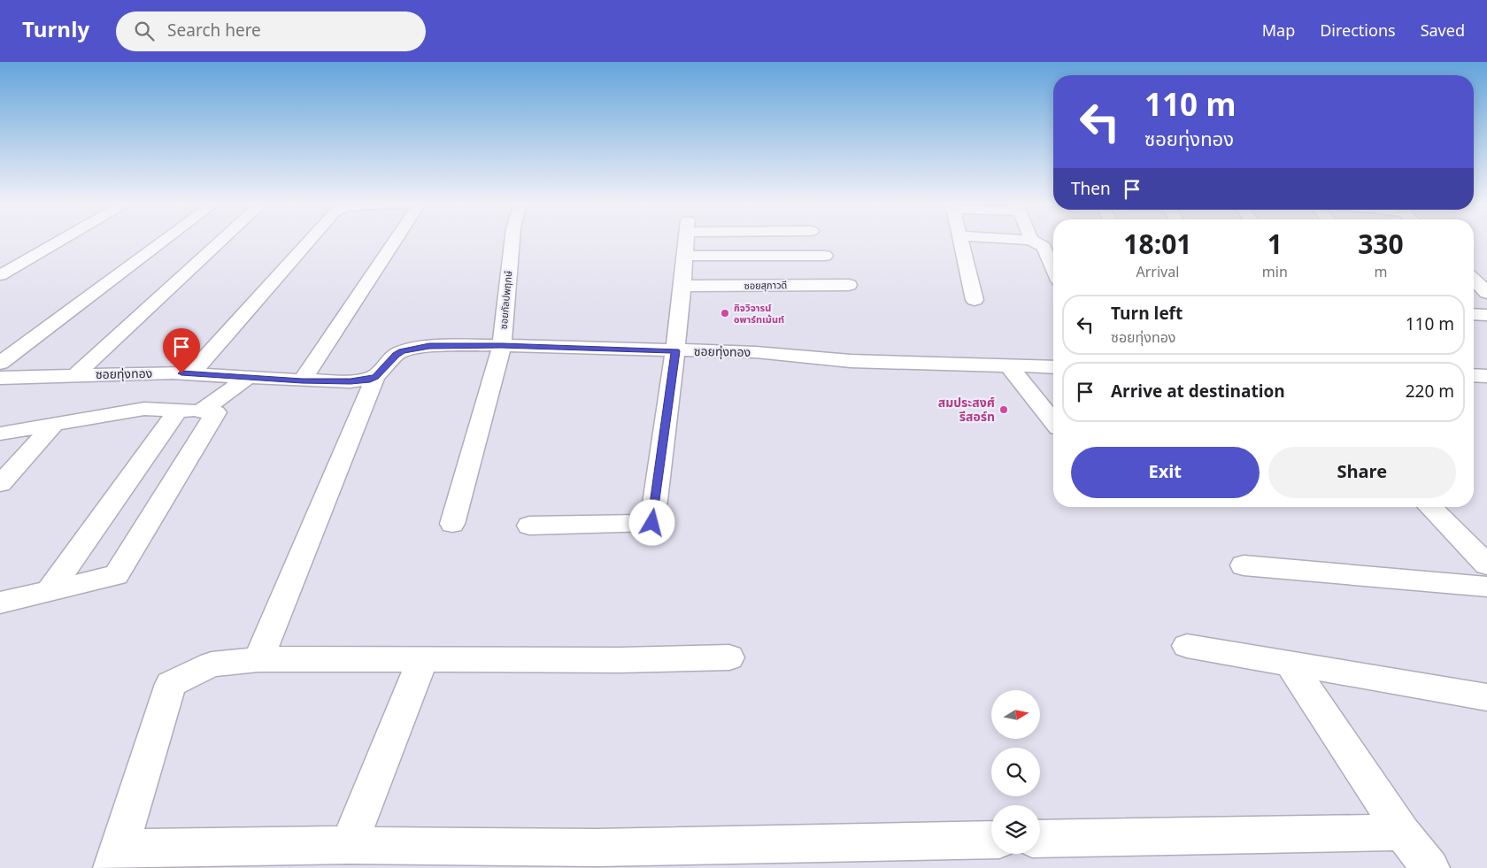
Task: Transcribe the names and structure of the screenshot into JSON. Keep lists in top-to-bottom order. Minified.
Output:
{"streets":{"street":["ซอยสุภาวดี","ซอยกัลปพฤกษ์","ซอยทุ่งทอง"]},"crossings":[["ซอยกัลปพฤกษ์","ซอยทุ่งทอง"]],"places":["กิจวิจารน์ อพาร์ทเม้นท์","สมประสงศ์ รีสอร์ท"],"north":"right","page":{"header":"Turnly","search":"Search here","nav":["Map","Directions","Saved"],"turn":["110 m","ซอยทุ่งทอง"],"then":"Then","eta":["18:01","Arrival","1","min","330","m"],"list":[{"name":"Turn left","note":"ซอยทุ่งทอง","value":"110 m"},{"name":"Arrive at destination","value":"220 m"}],"buttons":["Exit","Share"]}}
